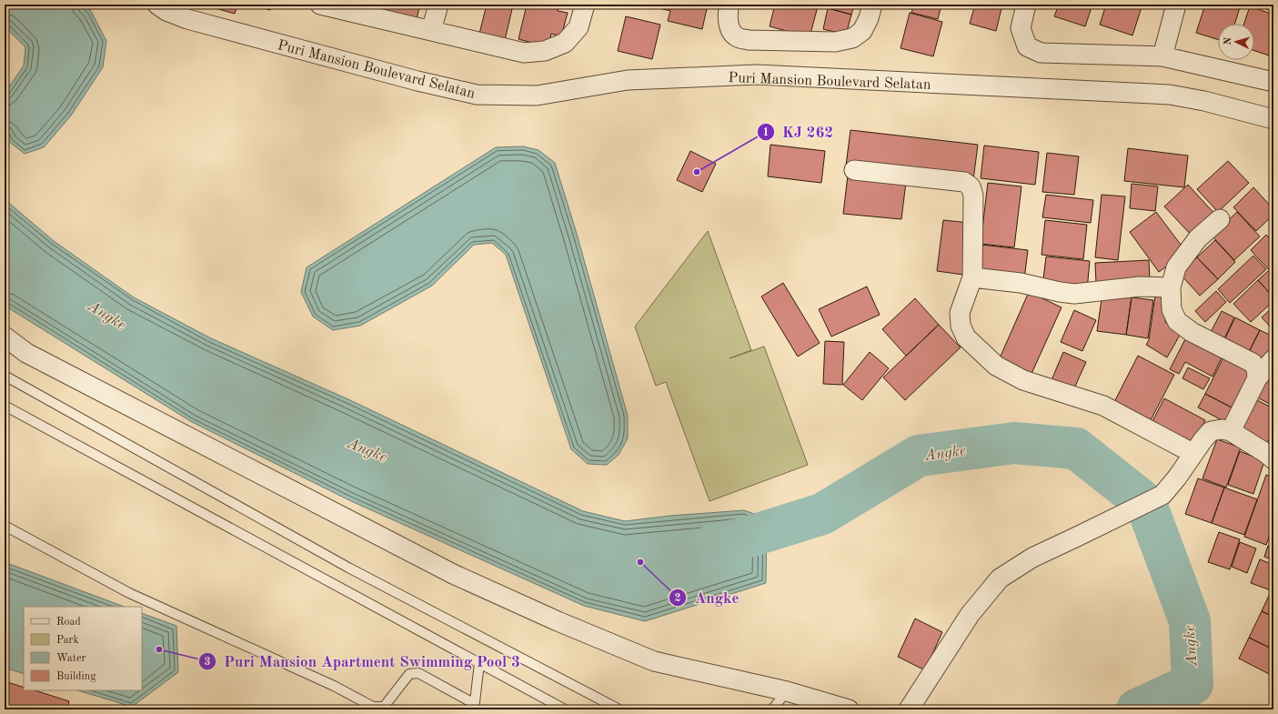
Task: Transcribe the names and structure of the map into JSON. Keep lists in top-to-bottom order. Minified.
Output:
{"streets":{"street":["Puri Mansion Boulevard Selatan"]},"water":["Angke"],"places":["KJ 262","Angke","Puri Mansion Apartment Swimming Pool 3"],"legend":["Road","Park","Water","Building"],"north":"left"}
